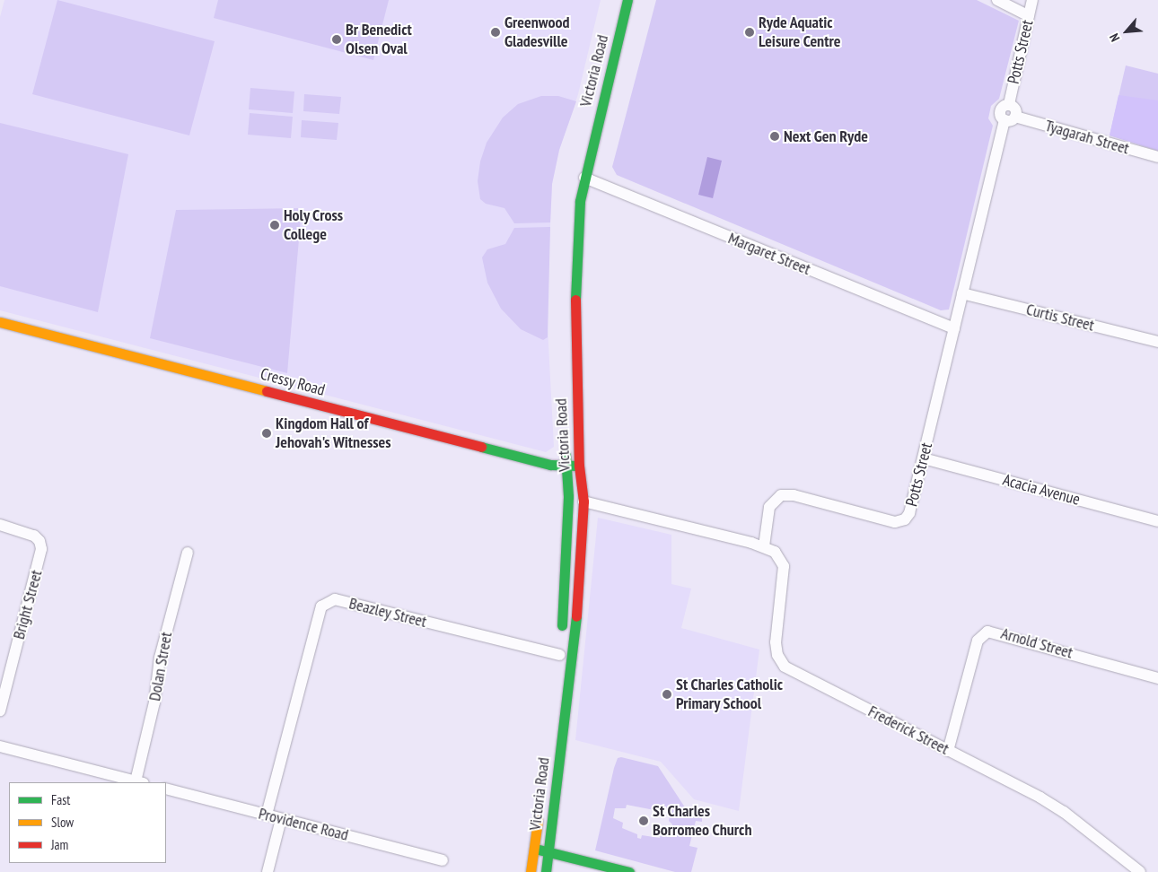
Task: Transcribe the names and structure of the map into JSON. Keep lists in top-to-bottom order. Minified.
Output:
{"streets":{"main road":["Victoria Road","Cressy Road"],"street":["Potts Street","Tyagarah Street","Margaret Street","Curtis Street","Acacia Avenue","Bright Street","Beazley Street","Arnold Street","Dolan Street","Frederick Street","Providence Road"]},"crossings":[["Potts Street","Tyagarah Street"],["Potts Street","Margaret Street"],["Potts Street","Curtis Street"],["Potts Street","Acacia Avenue"],["Potts Street","Frederick Street"],["Victoria Road","Margaret Street"],["Victoria Road","Cressy Road"],["Victoria Road","Beazley Street"],["Beazley Street","Providence Road"],["Arnold Street","Frederick Street"]],"places":["Greenwood Gladesville","Ryde Aquatic Leisure Centre","Br Benedict Olsen Oval","Next Gen Ryde","Holy Cross College","Kingdom Hall of Jehovah's Witnesses","St Charles Catholic Primary School","St Charles Borromeo Church"],"legend":["Fast","Slow","Jam"],"north":"bottom left"}
